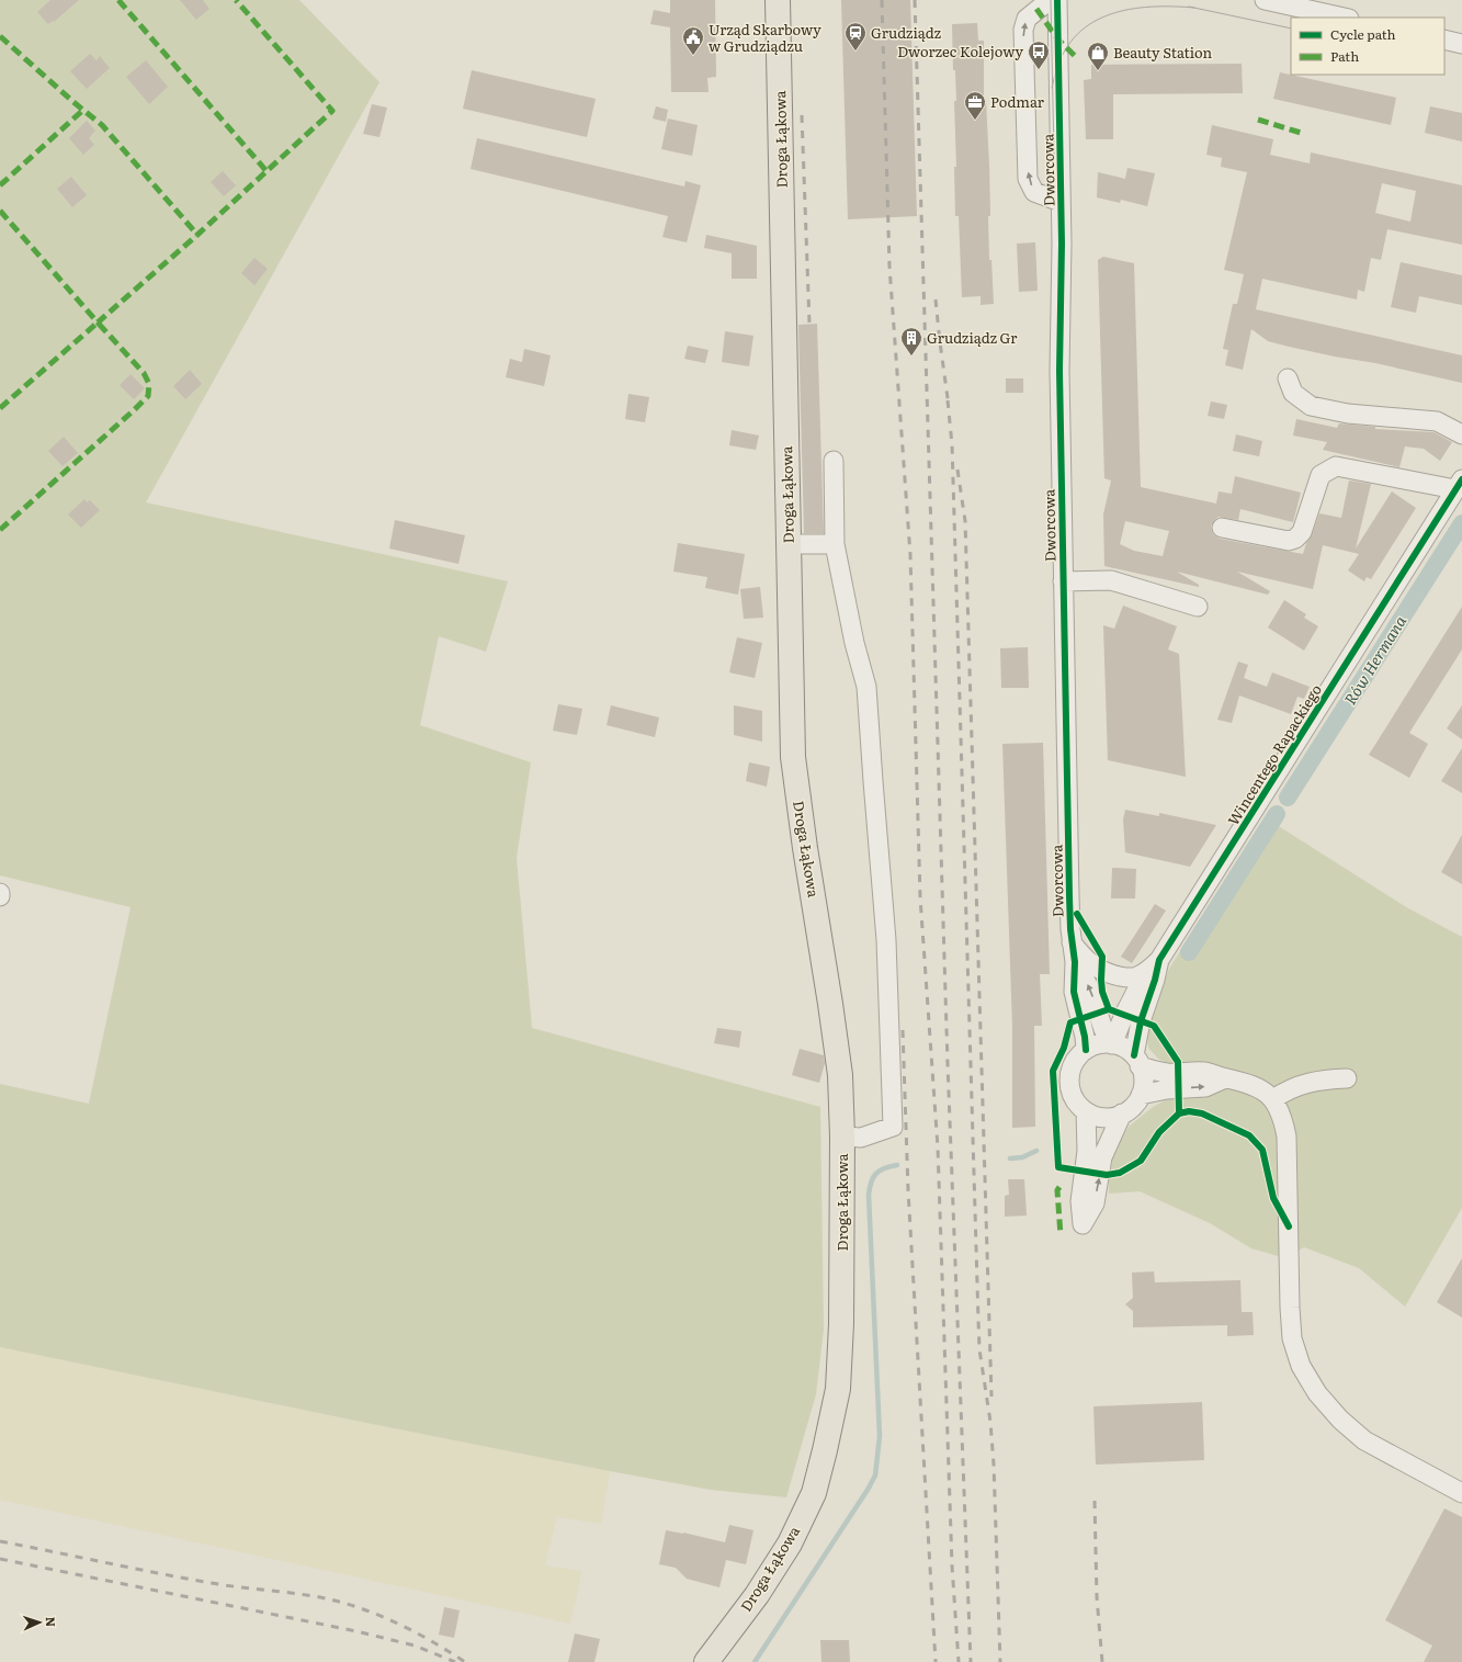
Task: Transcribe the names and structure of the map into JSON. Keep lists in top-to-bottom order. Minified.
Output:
{"streets":{"main road":["Droga Łąkowa"],"street":["Dworcowa","Wincentego Rapackiego"]},"crossings":[["Dworcowa","Wincentego Rapackiego"]],"water":["Rów Hermana"],"places":{"station":["Grudziądz"],"public building":["Urząd Skarbowy w Grudziądzu"],"bus stop":["Dworzec Kolejowy"],"shop":["Beauty Station"],"office":["Podmar"],"building":["Grudziądz Gr"]},"legend":["Cycle path","Path"],"north":"right"}
